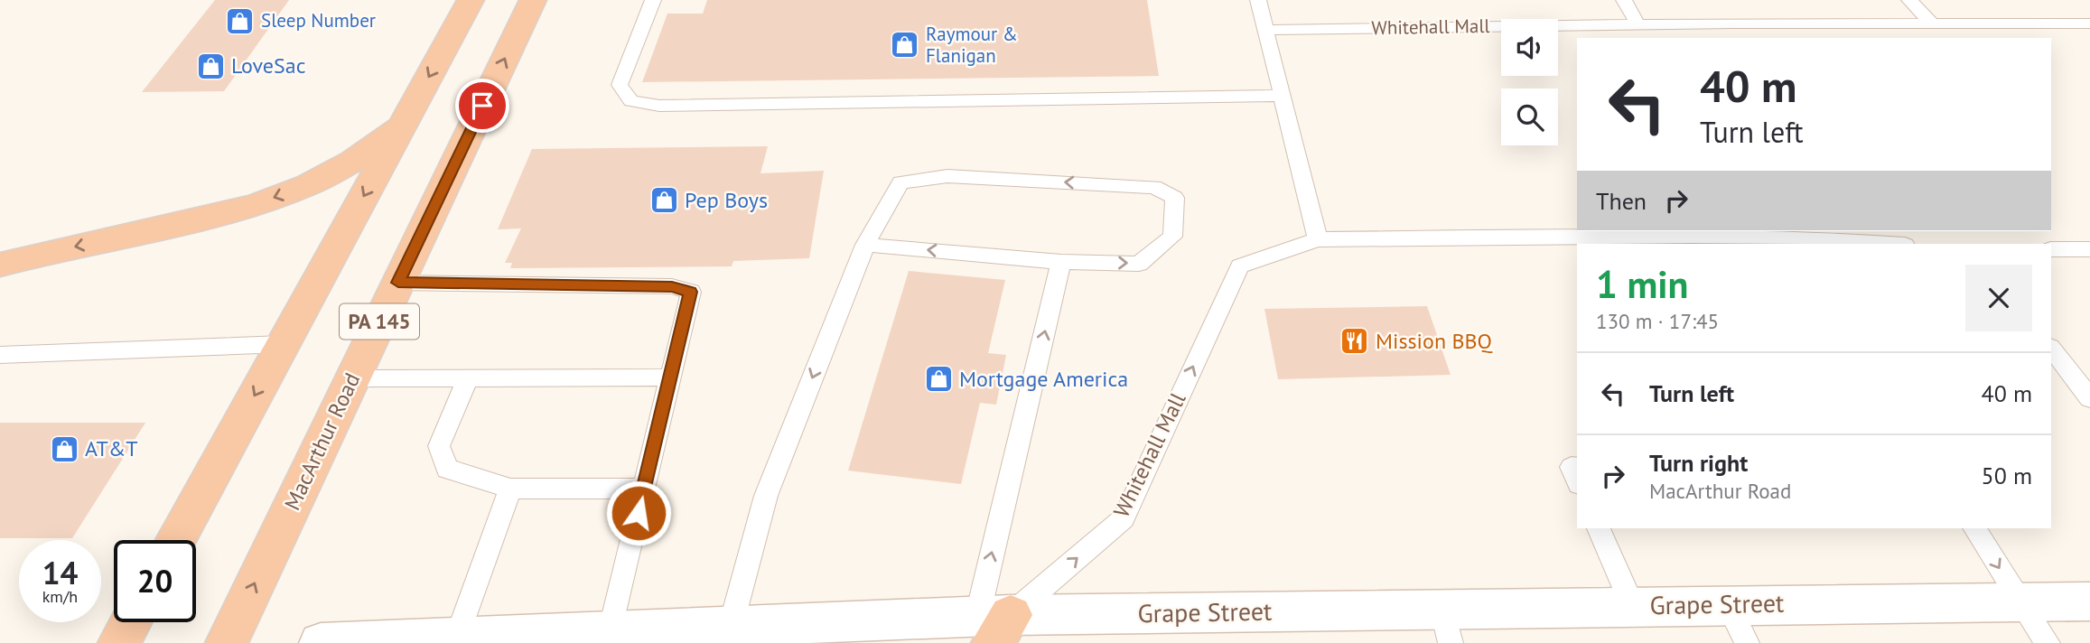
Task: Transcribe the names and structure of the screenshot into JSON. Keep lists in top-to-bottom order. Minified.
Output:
{"streets":{"highway":["PA 145","MacArthur Road"],"main road":["Grape Street"],"lane":["Whitehall Mall"]},"crossings":[["Whitehall Mall","Grape Street"]],"places":{"shop":["Sleep Number","Raymour & Flanigan","LoveSac","Pep Boys","Mortgage America","AT&T"],"restaurant":["Mission BBQ"]},"page":{"turn":["40 m","Turn left"],"then":"Then","heading":["1 min","130 m · 17:45"],"list":[{"name":"Turn left","value":"40 m"},{"name":"Turn right","note":"MacArthur Road","value":"50 m"}],"speed":"14 km/h","limit":"20"}}
